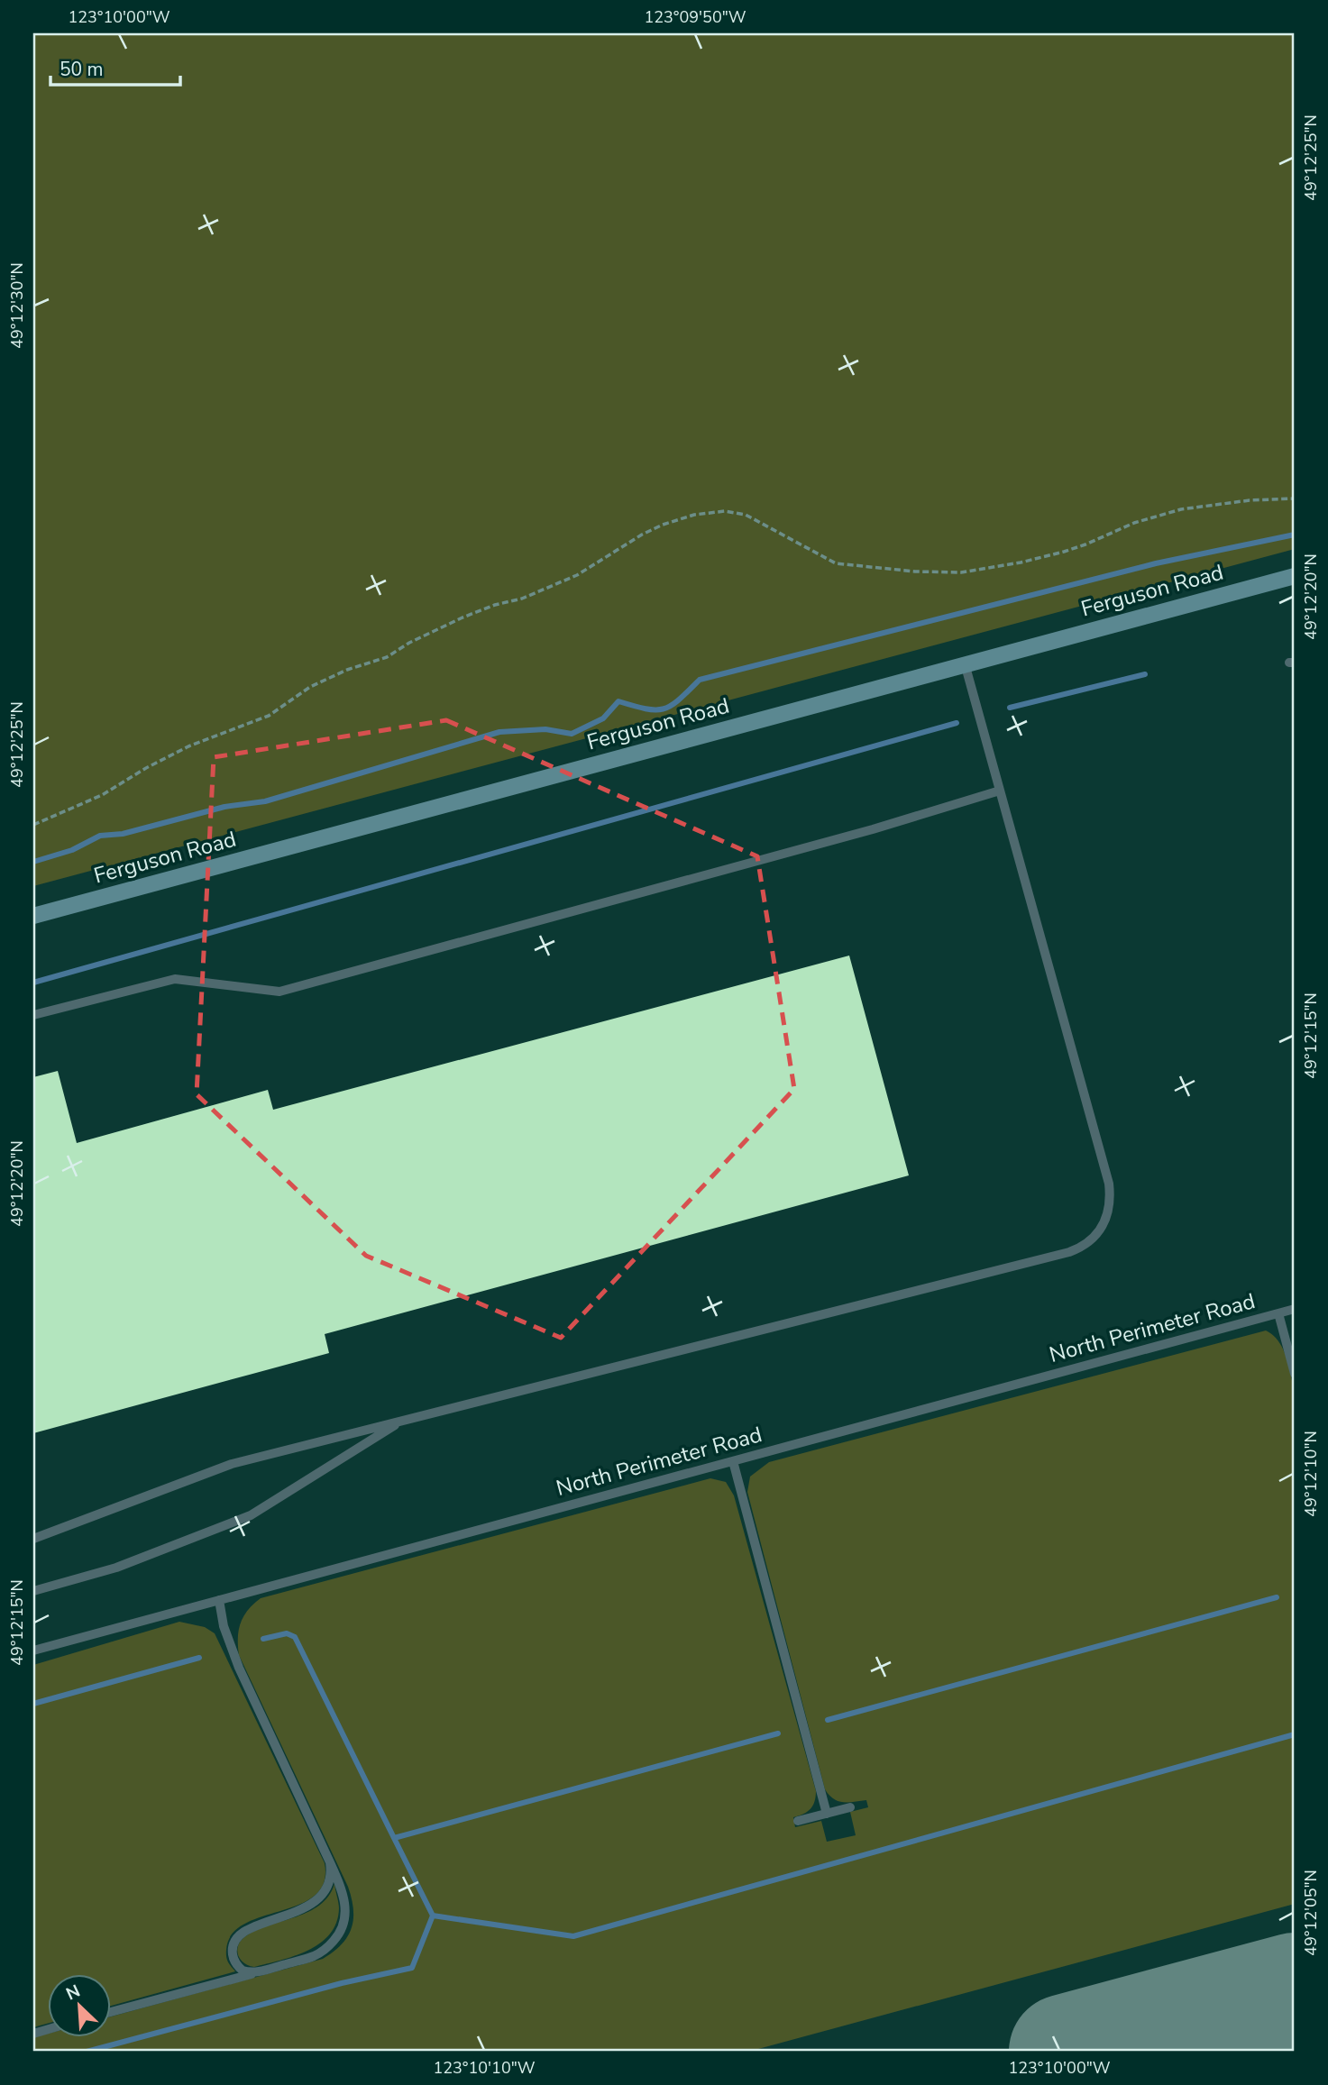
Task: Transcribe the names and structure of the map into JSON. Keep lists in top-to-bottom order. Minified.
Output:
{"streets":{"street":["Ferguson Road"],"lane":["North Perimeter Road"]},"scale_bar":"50 m","north":"top left","coordinates":["123°10'00\"W","123°09'50\"W","49°12'25\"N","49°12'30\"N","49°12'20\"N","49°12'15\"N","49°12'10\"N","49°12'05\"N","123°10'10\"W"]}
